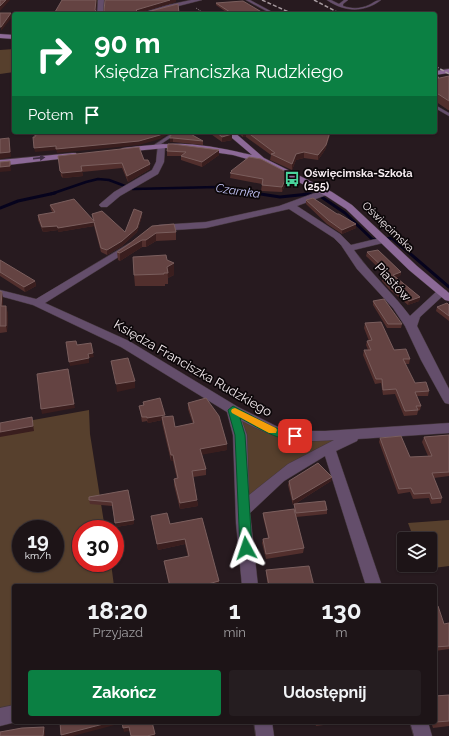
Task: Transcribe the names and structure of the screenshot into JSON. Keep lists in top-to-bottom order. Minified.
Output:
{"streets":{"main road":["Oświęcimska"],"street":["Piastów","Księdza Franciszka Rudzkiego"]},"water":["Czarnka"],"places":{"bus stop":["Oświęcimska-Szkoła (255)"]},"page":{"turn":["90 m","Księdza Franciszka Rudzkiego"],"then":"Potem","speed":"19 km/h","limit":"30","eta":["18:20","Przyjazd","1","min","130","m"],"buttons":["Zakończ","Udostępnij"]}}
